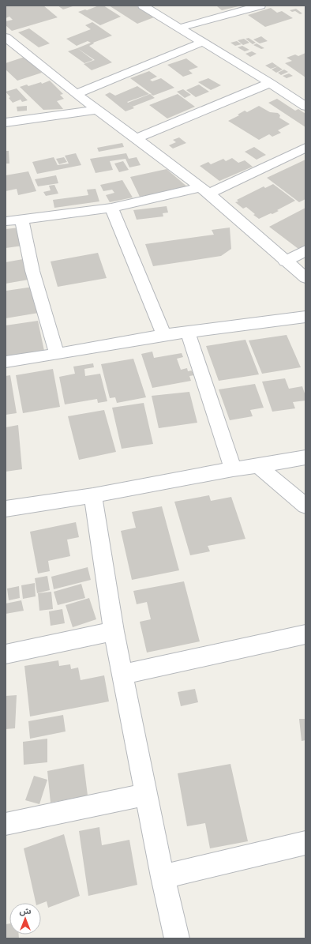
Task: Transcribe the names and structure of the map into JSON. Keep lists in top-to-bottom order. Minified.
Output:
{"north":"top"}
